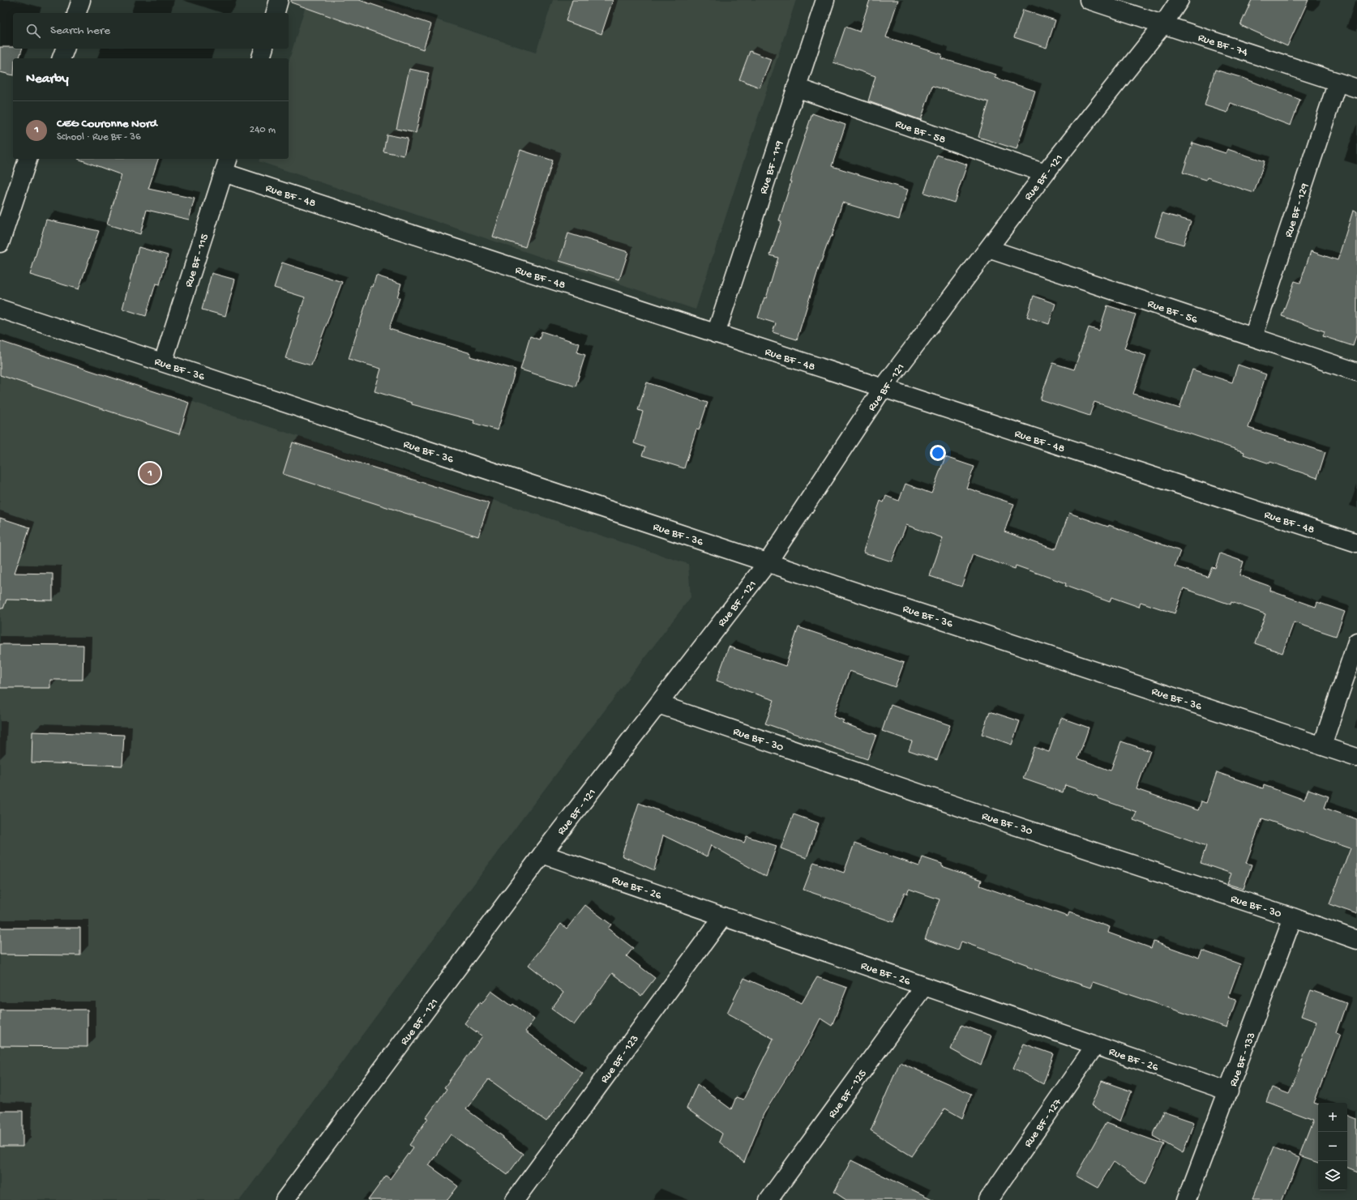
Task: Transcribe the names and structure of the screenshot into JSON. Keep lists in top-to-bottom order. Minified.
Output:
{"streets":{"street":["Rue BF - 74","Rue BF - 58","Rue BF - 119","Rue BF - 121","Rue BF - 48","Rue BF - 129","Rue BF - 115","Rue BF - 56","Rue BF - 36","Rue BF - 30","Rue BF - 26","Rue BF - 123","Rue BF - 133","Rue BF - 125","Rue BF - 127"]},"crossings":[["Rue BF - 74","Rue BF - 121"],["Rue BF - 74","Rue BF - 129"],["Rue BF - 58","Rue BF - 119"],["Rue BF - 58","Rue BF - 121"],["Rue BF - 119","Rue BF - 48"],["Rue BF - 121","Rue BF - 48"],["Rue BF - 121","Rue BF - 56"],["Rue BF - 121","Rue BF - 36"],["Rue BF - 121","Rue BF - 30"],["Rue BF - 121","Rue BF - 26"],["Rue BF - 48","Rue BF - 115"],["Rue BF - 129","Rue BF - 56"],["Rue BF - 115","Rue BF - 36"],["Rue BF - 30","Rue BF - 133"],["Rue BF - 26","Rue BF - 123"],["Rue BF - 26","Rue BF - 133"],["Rue BF - 26","Rue BF - 125"],["Rue BF - 26","Rue BF - 127"]],"page":{"search":"Search here","heading":"Nearby","list":[{"mark":"1","name":"CEG Couronne Nord","note":"School · Rue BF - 36","value":"240 m"}],"pins":"1","map_buttons":["+","−"]}}
